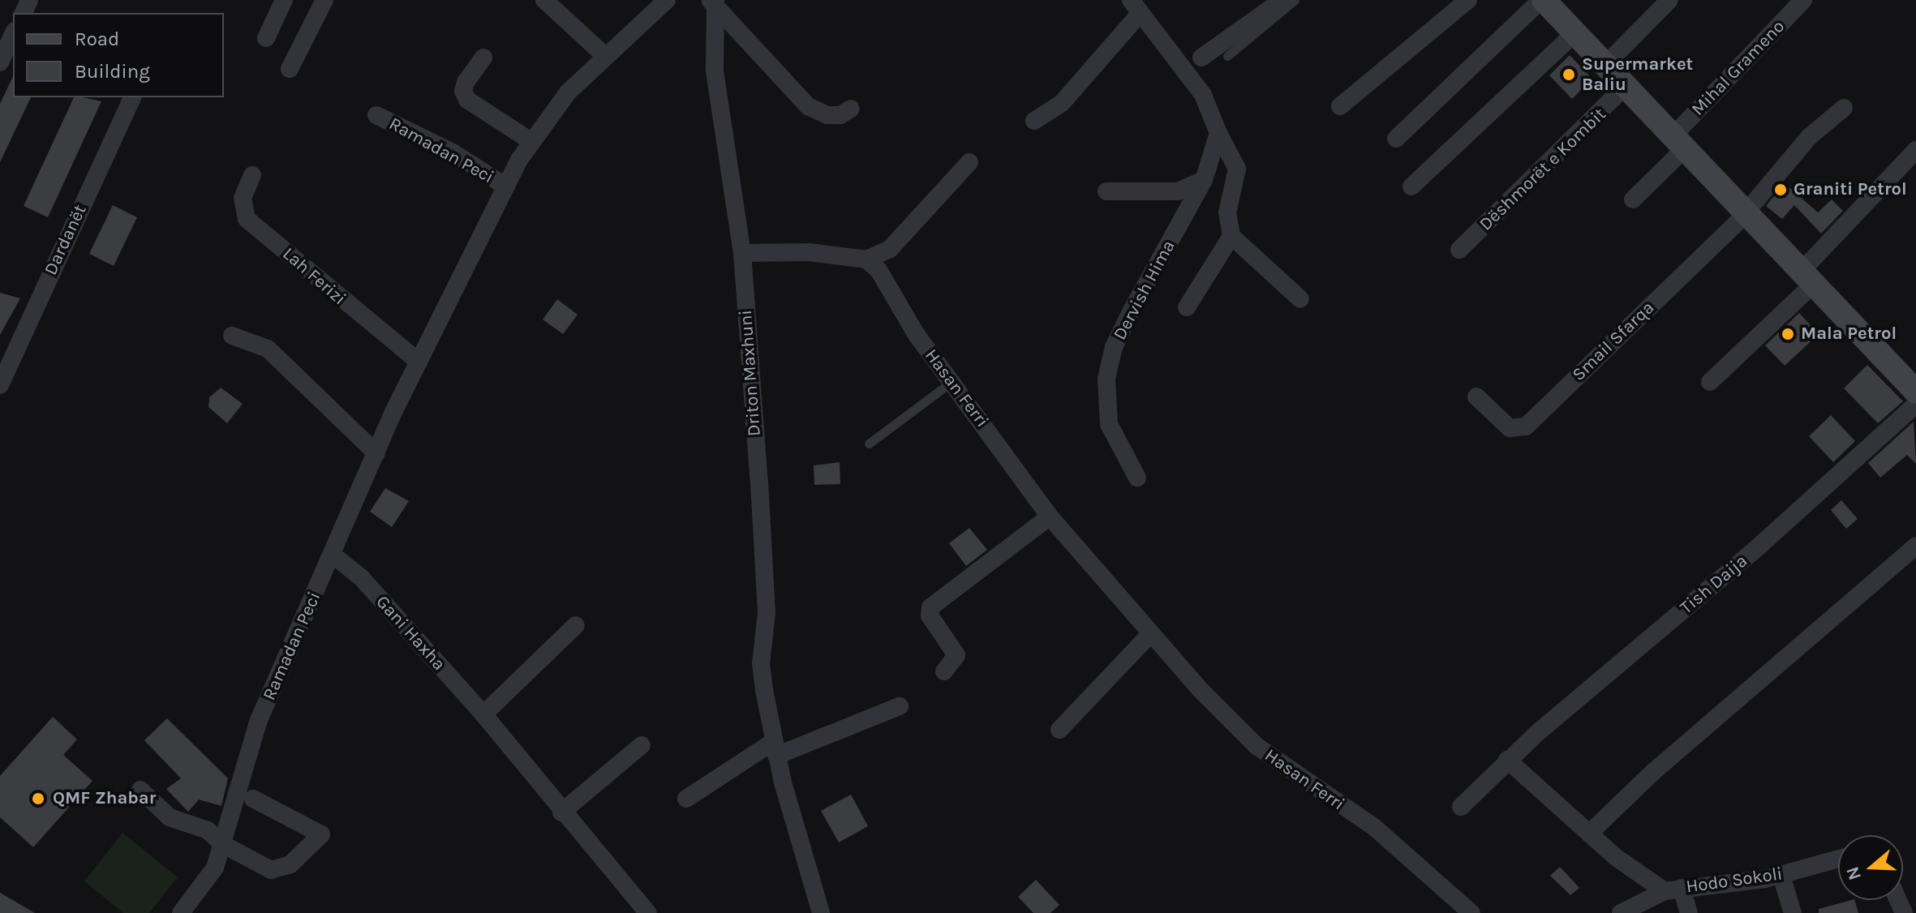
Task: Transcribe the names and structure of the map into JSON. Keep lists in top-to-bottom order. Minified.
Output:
{"streets":{"street":["Mihal Grameno","Ramadan Peci","Dëshmorët e Kombit","Dardanët","Lah Ferizi","Dervish Hima","Smail Sfarqa","Driton Maxhuni","Hasan Ferri","Tish Daija","Gani Haxha","Hodo Sokoli"]},"crossings":[["Ramadan Peci","Lah Ferizi"],["Ramadan Peci","Gani Haxha"]],"places":["Supermarket Baliu","Graniti Petrol","Mala Petrol","QMF Zhabar"],"legend":["Road","Building"],"north":"left"}
